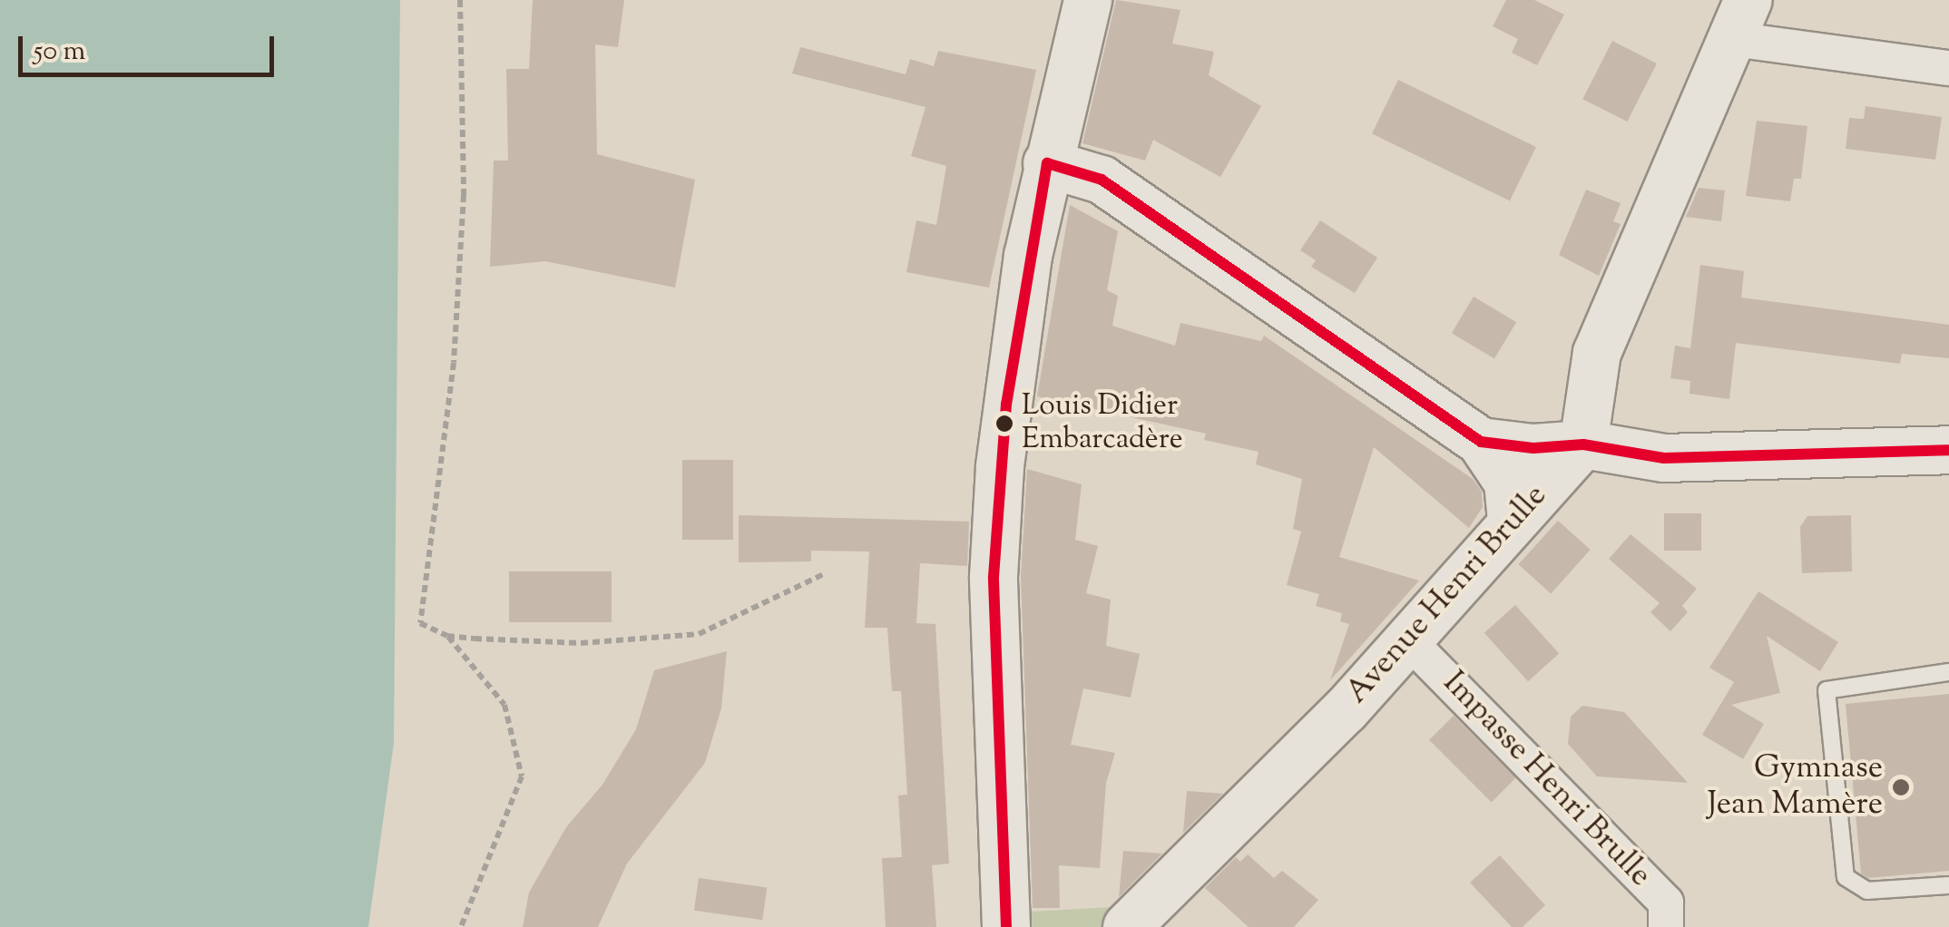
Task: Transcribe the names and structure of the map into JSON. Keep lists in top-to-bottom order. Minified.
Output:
{"streets":{"street":["Avenue Henri Brulle","Impasse Henri Brulle"]},"crossings":[["Avenue Henri Brulle","Impasse Henri Brulle"]],"places":["Louis Didier Embarcadère","Gymnase Jean Mamère"],"scale_bar":"50 m"}
